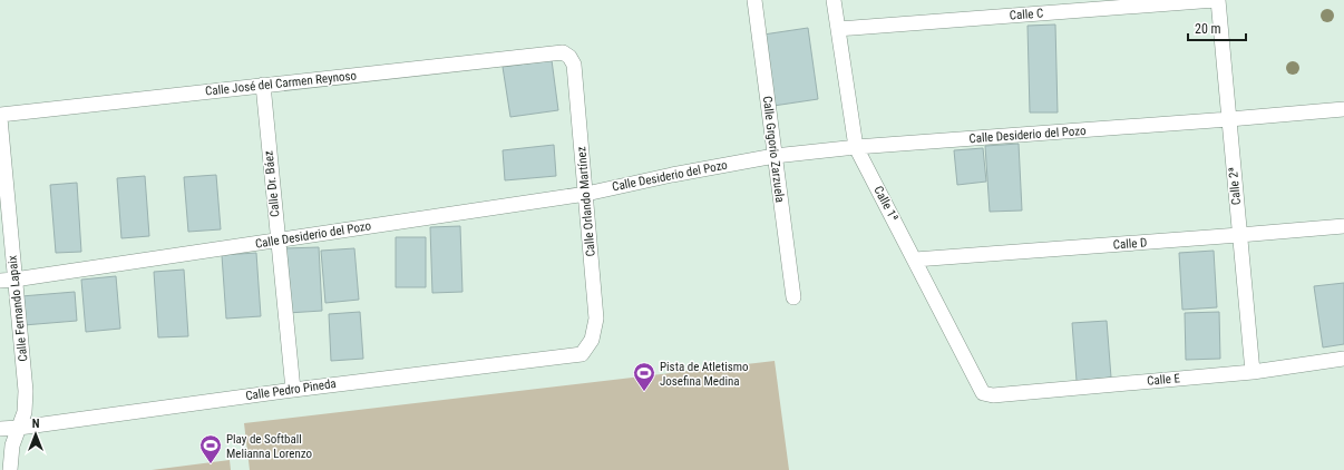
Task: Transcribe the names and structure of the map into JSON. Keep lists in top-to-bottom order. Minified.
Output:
{"streets":{"street":["Calle C","Calle José del Carmen Reynoso","Calle Desiderio del Pozo","Calle Grgorio Zarzuela","Calle Dr. Báez","Calle 2ª","Calle Orlando Martínez","Calle 1ª","Calle D","Calle Fernando Lapaix","Calle E","Calle Pedro Pineda"]},"crossings":[["Calle C","Calle 2ª"],["Calle C","Calle 1ª"],["Calle José del Carmen Reynoso","Calle Dr. Báez"],["Calle José del Carmen Reynoso","Calle Orlando Martínez"],["Calle José del Carmen Reynoso","Calle Fernando Lapaix"],["Calle Desiderio del Pozo","Calle Grgorio Zarzuela"],["Calle Desiderio del Pozo","Calle Dr. Báez"],["Calle Desiderio del Pozo","Calle 2ª"],["Calle Desiderio del Pozo","Calle Orlando Martínez"],["Calle Desiderio del Pozo","Calle 1ª"],["Calle Desiderio del Pozo","Calle Fernando Lapaix"],["Calle Dr. Báez","Calle Pedro Pineda"],["Calle 2ª","Calle D"],["Calle 2ª","Calle E"],["Calle Orlando Martínez","Calle Pedro Pineda"],["Calle 1ª","Calle D"],["Calle 1ª","Calle E"],["Calle Fernando Lapaix","Calle Pedro Pineda"]],"places":{"sports":["Pista de Atletismo Josefina Medina","Play de Softball Melianna Lorenzo"]},"scale_bar":"20 m","north":"top"}
